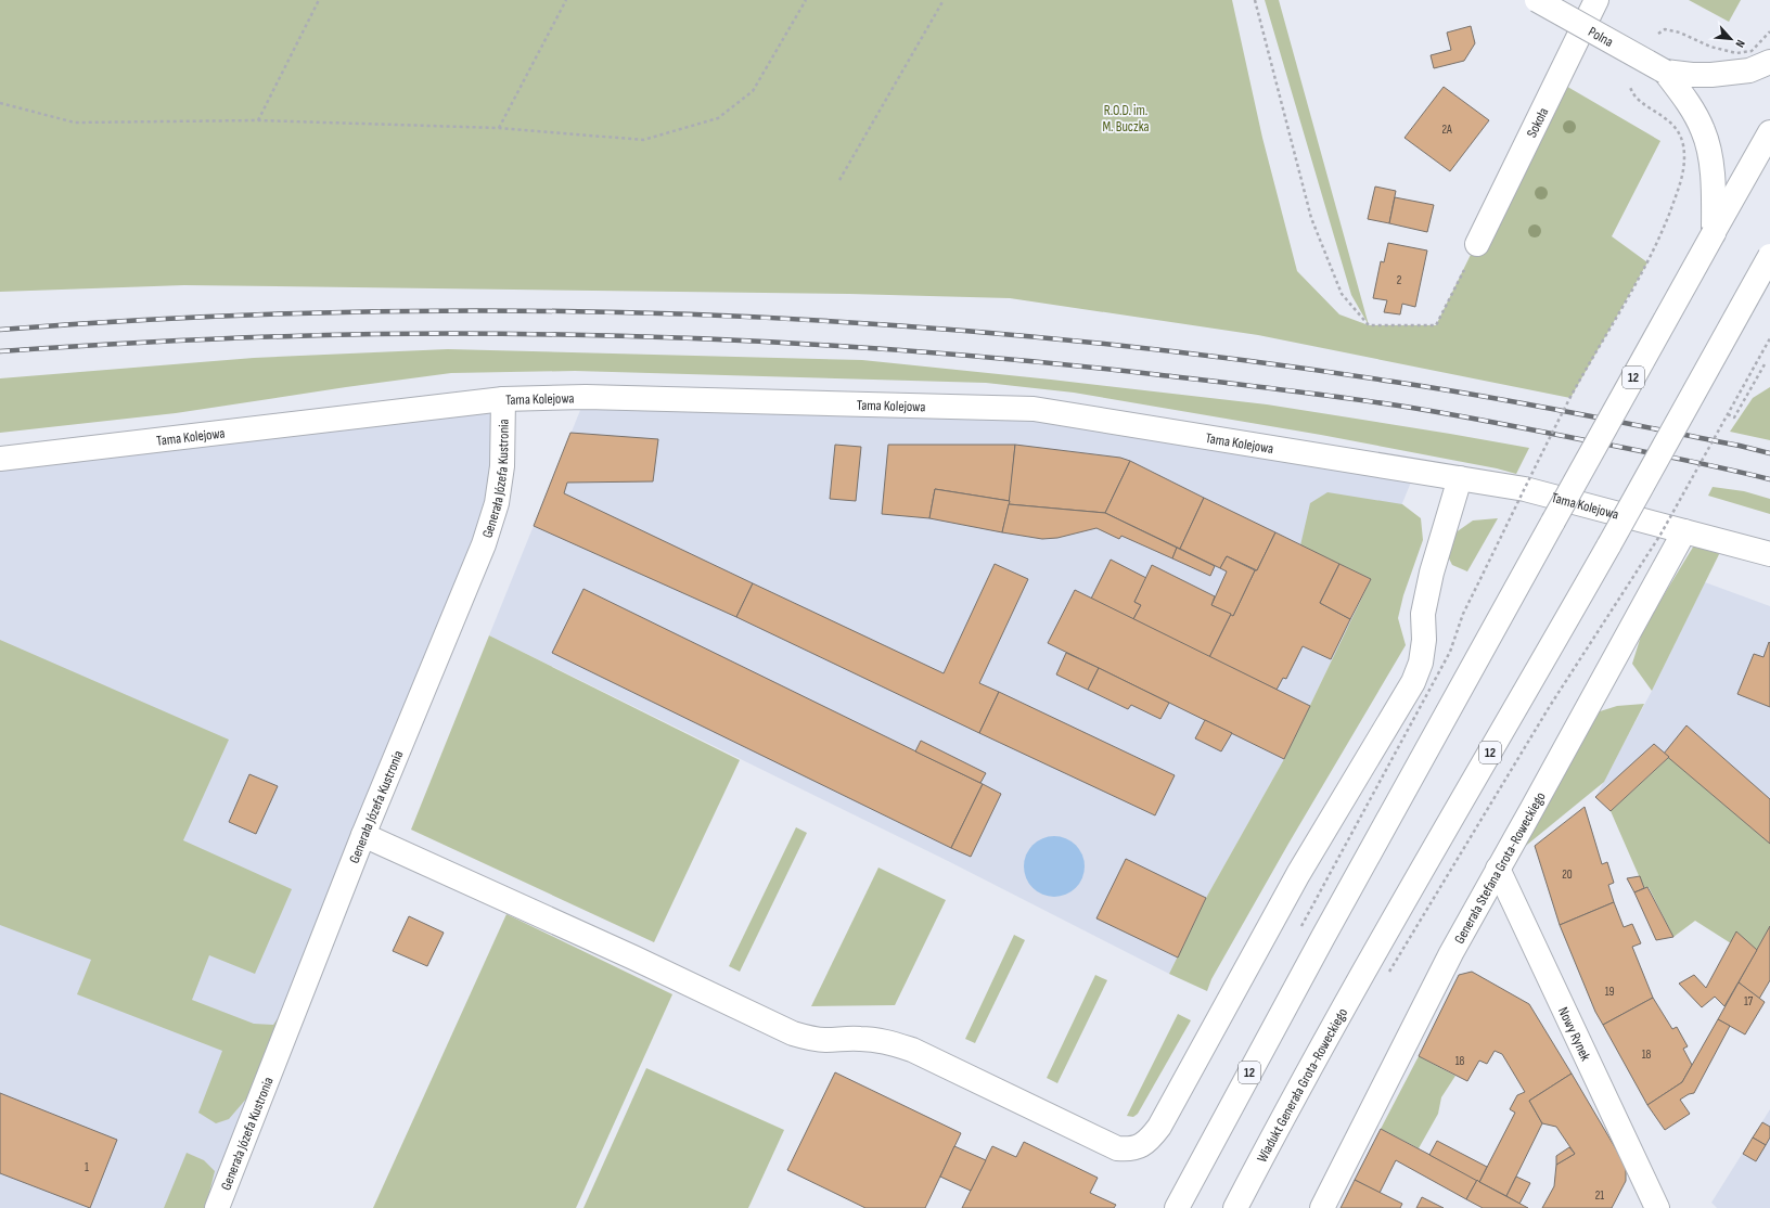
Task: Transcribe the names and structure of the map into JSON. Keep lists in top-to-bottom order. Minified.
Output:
{"streets":{"street":["Polna","Sokoła","12","Tama Kolejowa","Generała Józefa Kustronia","Generała Stefana Grota-Roweckiego","Nowy Rynek","Wiadukt Generała Grota-Roweckiego"]},"crossings":[["12","Wiadukt Generała Grota-Roweckiego"],["Tama Kolejowa","Generała Józefa Kustronia"],["Tama Kolejowa","Generała Stefana Grota-Roweckiego"],["Generała Stefana Grota-Roweckiego","Nowy Rynek"]],"parks":["R.O.D. im. M. Buczka"],"house_numbers":["2A","2","20","19","17","18","18","1","21"],"north":"bottom right"}
